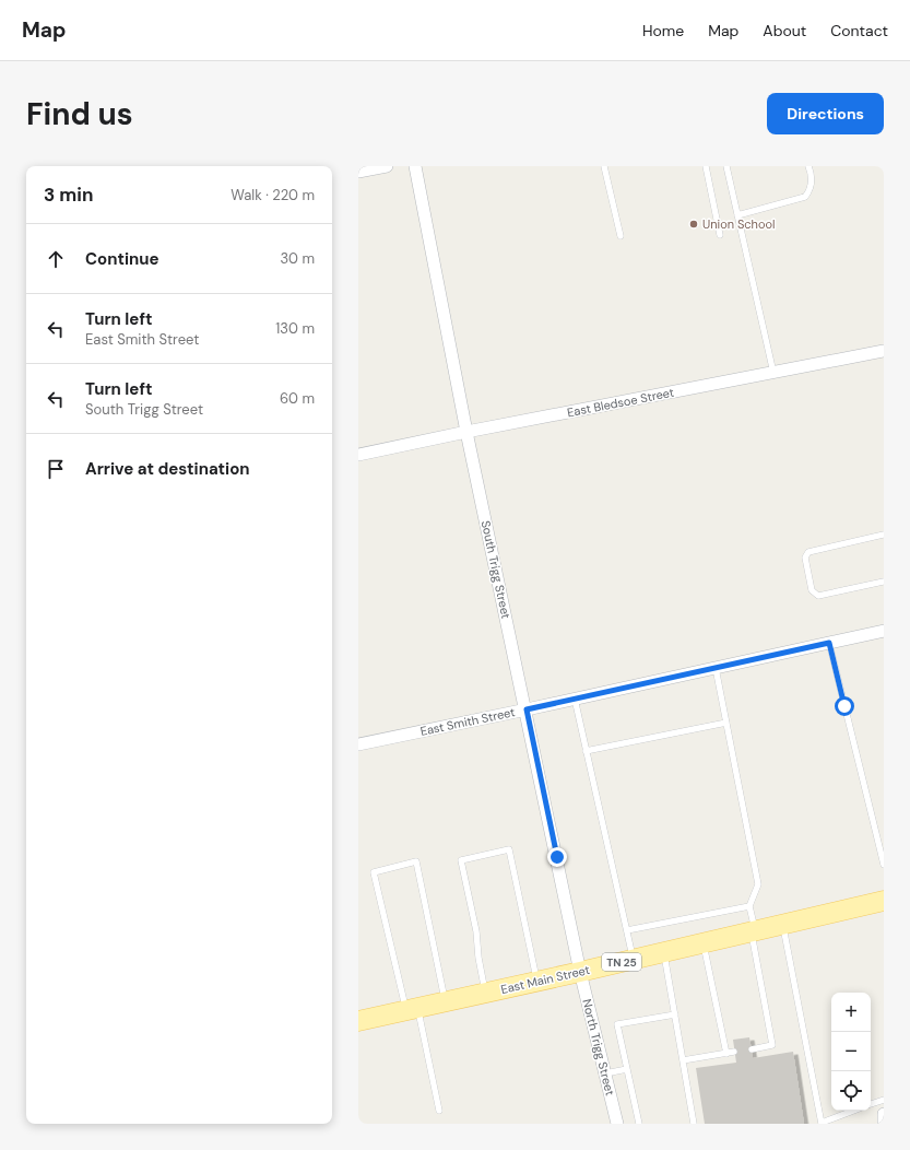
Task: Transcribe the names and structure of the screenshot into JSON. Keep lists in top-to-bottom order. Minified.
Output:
{"streets":{"main road":["TN 25","East Main Street"],"street":["East Bledsoe Street","South Trigg Street","East Smith Street","North Trigg Street"]},"crossings":[["East Bledsoe Street","South Trigg Street"],["South Trigg Street","East Smith Street"],["South Trigg Street","East Main Street"],["South Trigg Street","North Trigg Street"],["East Main Street","North Trigg Street"]],"places":["Union School"],"page":{"header":"Map","nav":["Home","Map","About","Contact"],"buttons":"Directions","title":"Find us","heading":["3 min","Walk · 220 m"],"list":[["Continue","30 m"],["Turn left","East Smith Street","130 m"],["Turn left","South Trigg Street","60 m"],"Arrive at destination"],"map_buttons":["+","−"]}}
